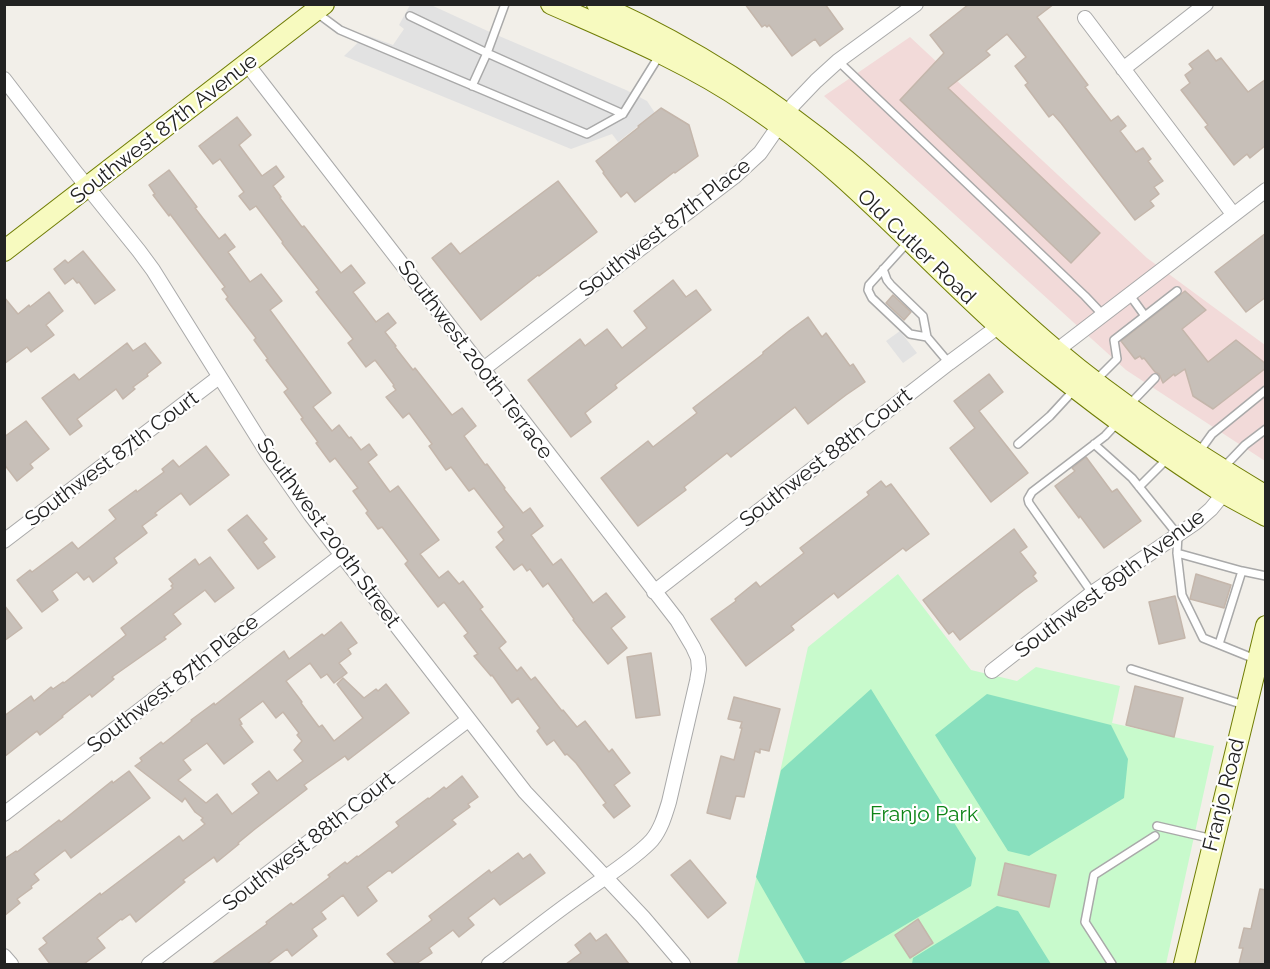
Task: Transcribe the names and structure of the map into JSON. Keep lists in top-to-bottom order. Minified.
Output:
{"streets":{"main road":["Southwest 87th Avenue","Old Cutler Road","Franjo Road"],"street":["Southwest 87th Place","Southwest 200th Terrace","Southwest 88th Court","Southwest 87th Court","Southwest 200th Street","Southwest 89th Avenue"]},"crossings":[["Southwest 87th Avenue","Southwest 200th Terrace"],["Southwest 87th Avenue","Southwest 200th Street"],["Southwest 87th Place","Old Cutler Road"],["Southwest 87th Place","Southwest 200th Terrace"],["Southwest 87th Place","Southwest 200th Street"],["Old Cutler Road","Southwest 88th Court"],["Old Cutler Road","Southwest 89th Avenue"],["Southwest 200th Terrace","Southwest 88th Court"],["Southwest 200th Terrace","Southwest 200th Street"],["Southwest 88th Court","Southwest 200th Street"],["Southwest 87th Court","Southwest 200th Street"]],"parks":["Franjo Park"]}
